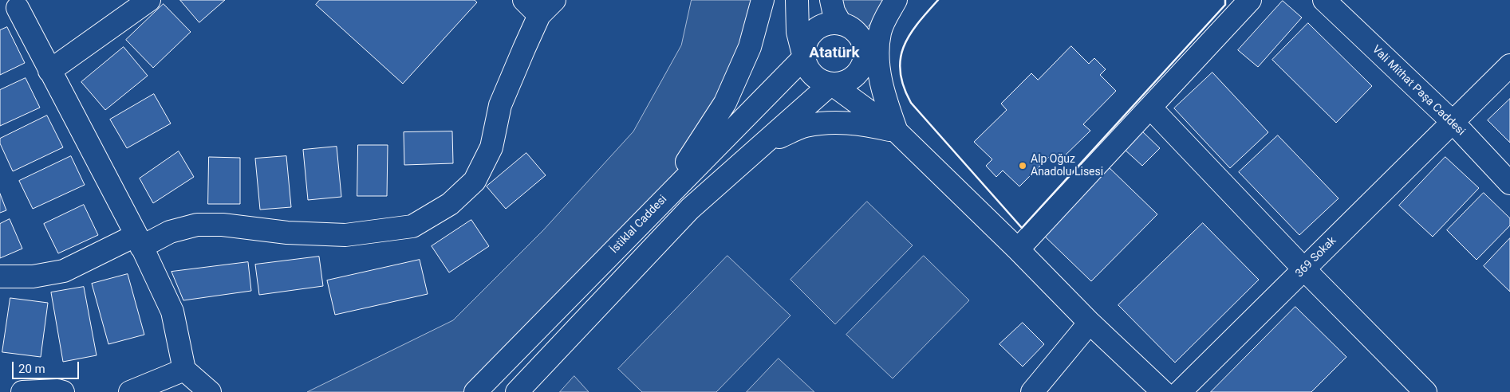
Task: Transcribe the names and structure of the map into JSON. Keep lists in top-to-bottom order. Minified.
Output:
{"streets":{"street":["Vali Mithat Paşa Caddesi","İstiklal Caddesi","369 Sokak"]},"crossings":[["Vali Mithat Paşa Caddesi","369 Sokak"]],"districts":["Atatürk"],"places":["Alp Oğuz Anadolu Lisesi"],"scale_bar":"20 m"}
